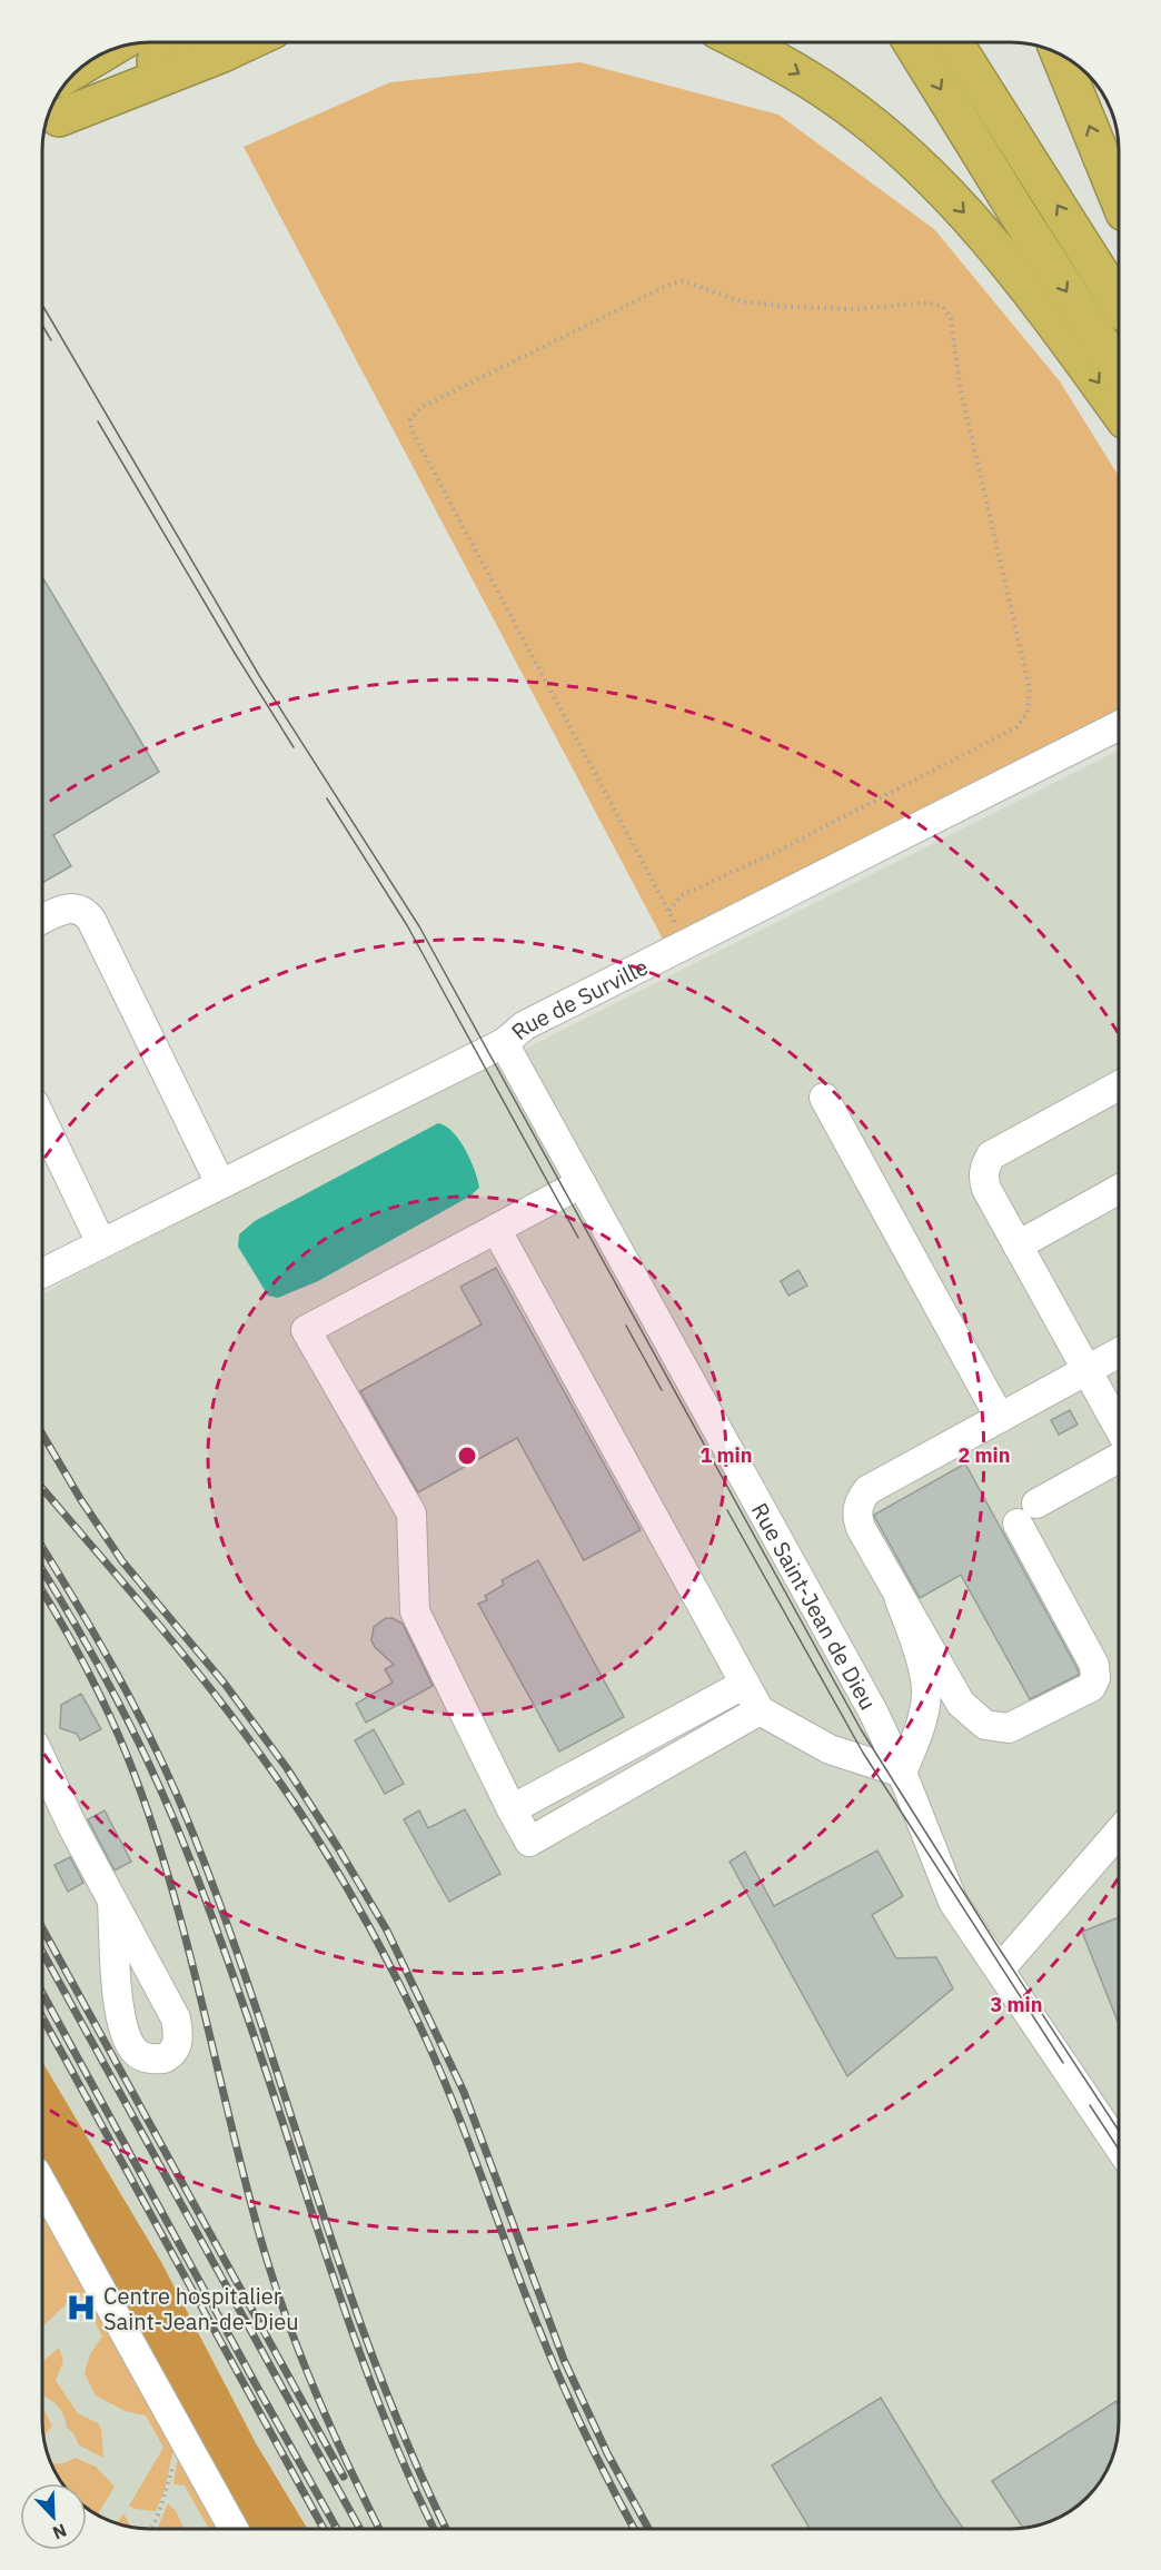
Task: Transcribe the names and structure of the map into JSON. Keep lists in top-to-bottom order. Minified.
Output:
{"streets":{"street":["Rue de Surville","Rue Saint-Jean de Dieu"]},"crossings":[["Rue de Surville","Rue Saint-Jean de Dieu"]],"places":{"hospital":["Centre hospitalier Saint-Jean-de-Dieu"]},"north":"bottom right","rings":["1 min","2 min","3 min"]}
